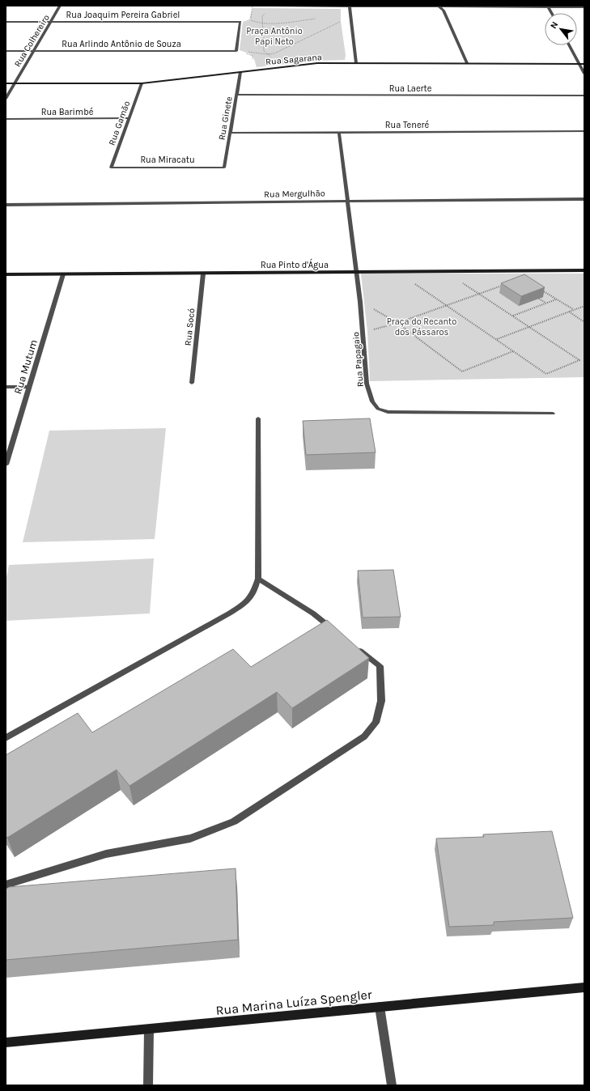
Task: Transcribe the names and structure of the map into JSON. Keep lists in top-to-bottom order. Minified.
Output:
{"streets":{"street":["Rua Joaquim Pereira Gabriel","Rua Colhereiro","Rua Arlindo Antônio de Souza","Rua Sagarana","Rua Laerte","Rua Barimbé","Rua Ginete","Rua Gamão","Rua Teneré","Rua Miracatu","Rua Mergulhão","Rua Pinto d'Água","Rua Socó","Rua Papagaio","Rua Mutum","Rua Marina Luíza Spengler"]},"crossings":[["Rua Joaquim Pereira Gabriel","Rua Colhereiro"],["Rua Joaquim Pereira Gabriel","Rua Arlindo Antônio de Souza"],["Rua Colhereiro","Rua Arlindo Antônio de Souza"],["Rua Colhereiro","Rua Sagarana"],["Rua Sagarana","Rua Ginete"],["Rua Sagarana","Rua Gamão"],["Rua Laerte","Rua Ginete"],["Rua Barimbé","Rua Gamão"],["Rua Ginete","Rua Teneré"],["Rua Ginete","Rua Miracatu"],["Rua Gamão","Rua Miracatu"],["Rua Teneré","Rua Papagaio"],["Rua Mergulhão","Rua Papagaio"],["Rua Pinto d'Água","Rua Socó"],["Rua Pinto d'Água","Rua Papagaio"],["Rua Pinto d'Água","Rua Mutum"]],"parks":["Praça Antônio Papi Neto","Praça do Recanto dos Pássaros"],"north":"top left"}
